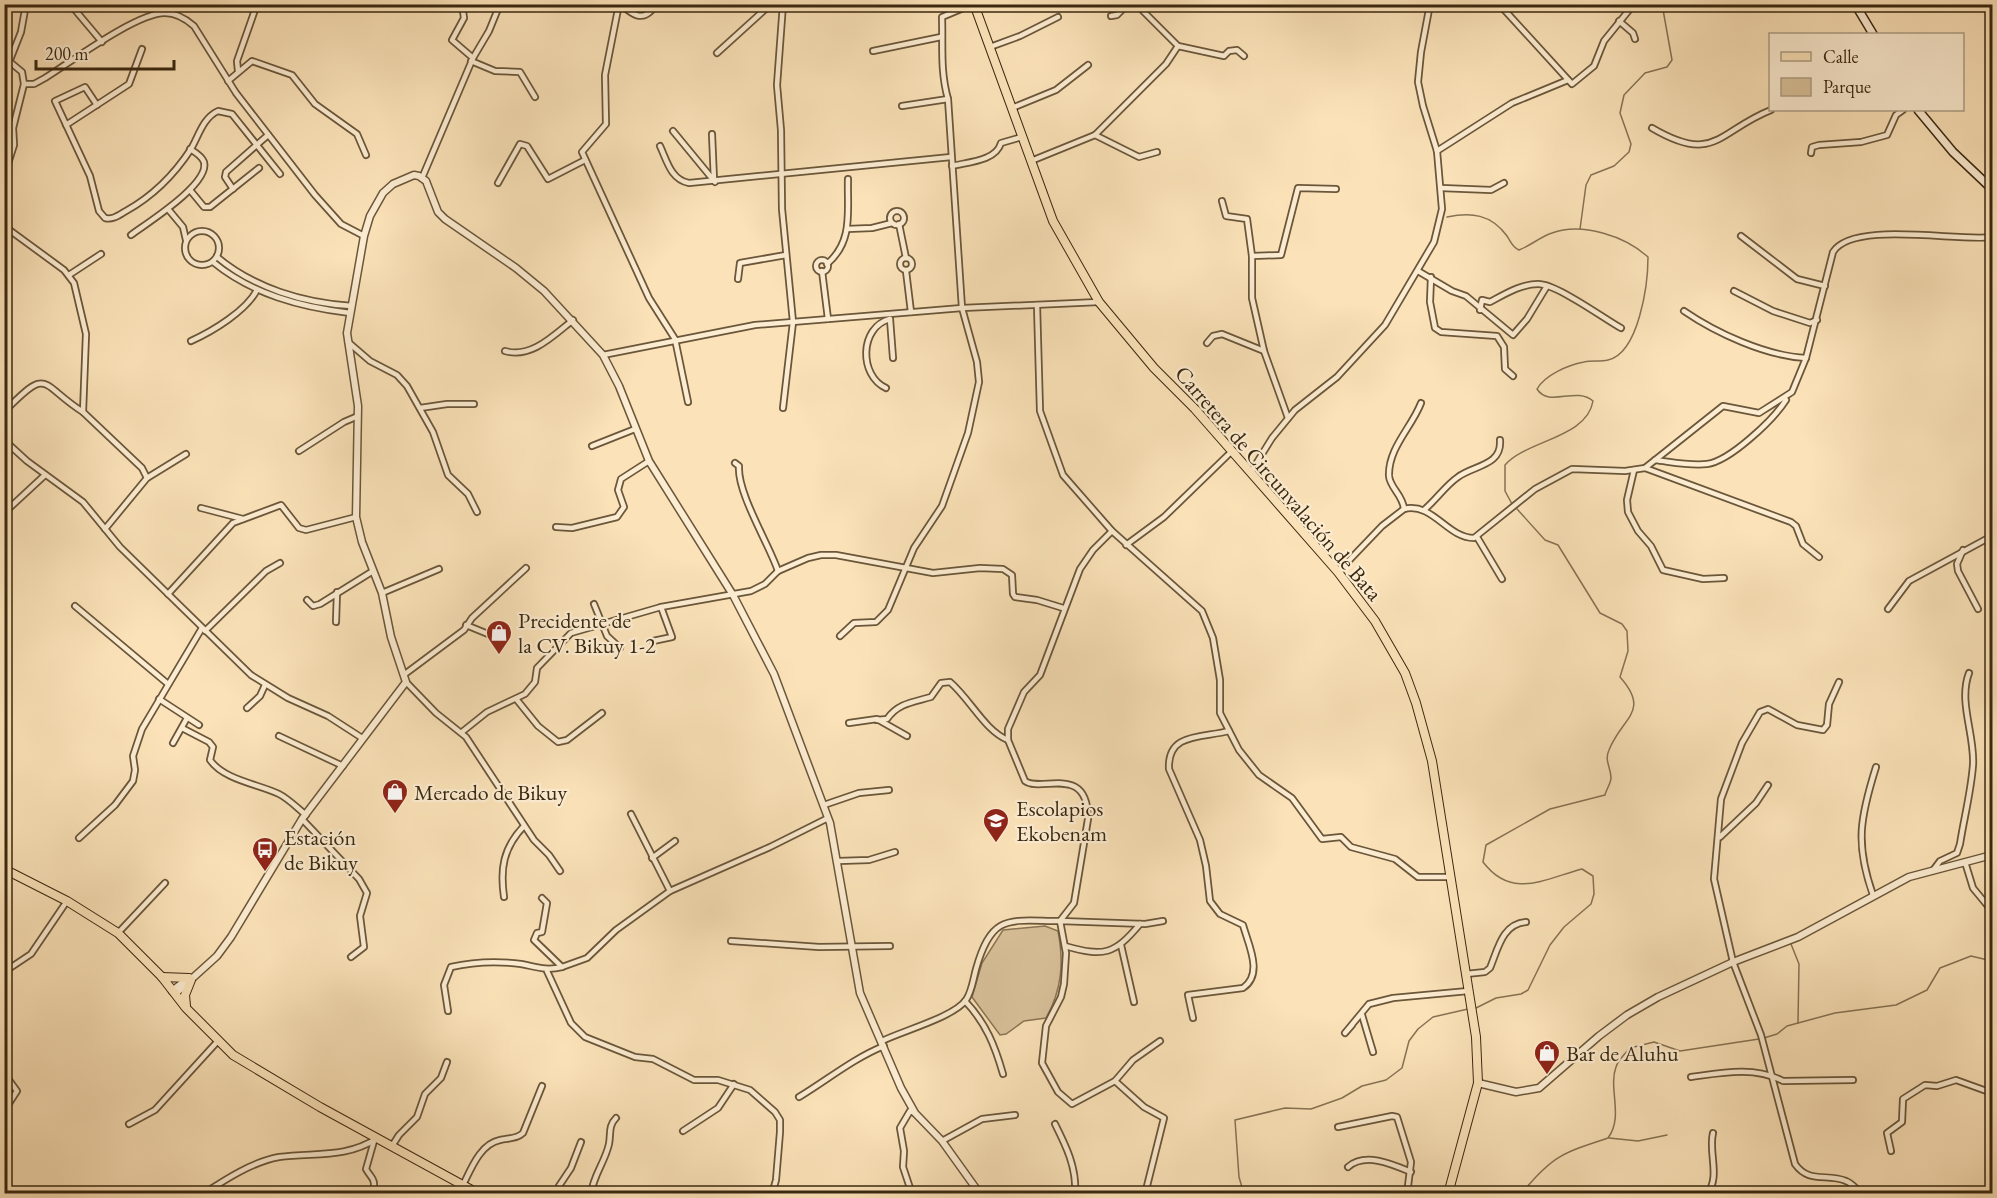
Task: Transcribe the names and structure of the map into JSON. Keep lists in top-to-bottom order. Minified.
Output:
{"streets":{"main road":["Carretera de Circunvalación de Bata"]},"places":{"shop":["Precidente de la CV. Bikuy 1-2","Mercado de Bikuy","Bar de Aluhu"],"school or university":["Escolapios Ekobenam"],"bus stop":["Estación de Bikuy"]},"legend":["Calle","Parque"],"scale_bar":"200 m"}
